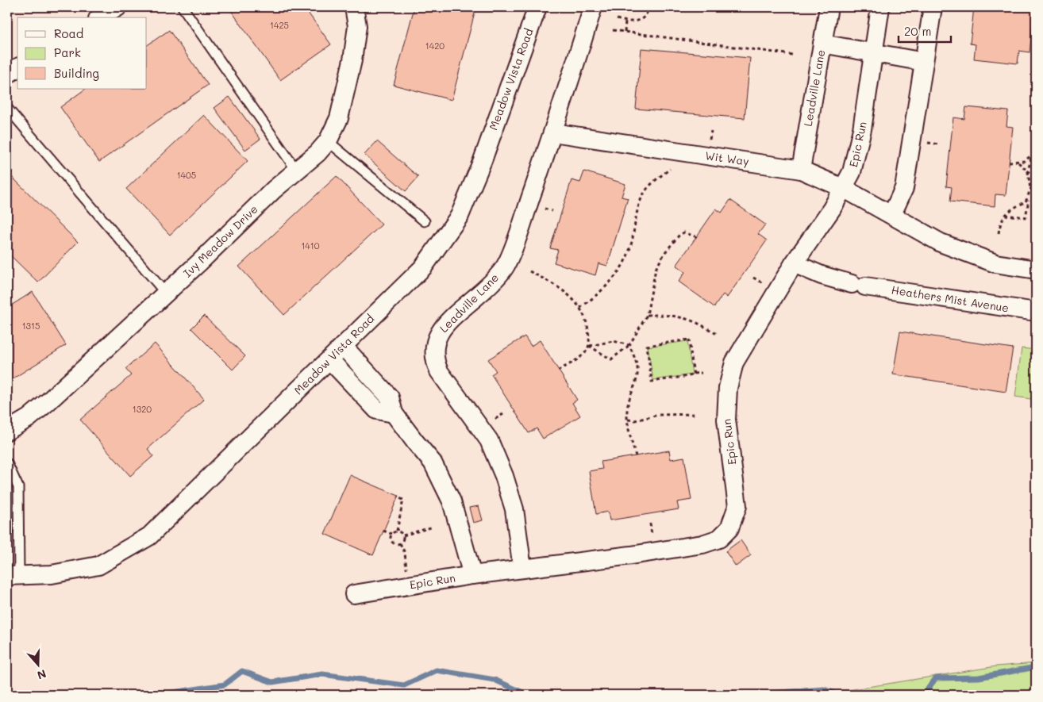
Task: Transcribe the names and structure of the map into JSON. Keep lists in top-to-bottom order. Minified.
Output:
{"streets":{"street":["Meadow Vista Road","Leadville Lane","Epic Run","Wit Way","Ivy Meadow Drive","Heathers Mist Avenue"]},"crossings":[["Leadville Lane","Epic Run"],["Leadville Lane","Wit Way"],["Epic Run","Wit Way"],["Epic Run","Heathers Mist Avenue"]],"house_numbers":["1425","1420","1405","1410","1315","1320"],"legend":["Road","Park","Building"],"scale_bar":"20 m","north":"bottom"}
